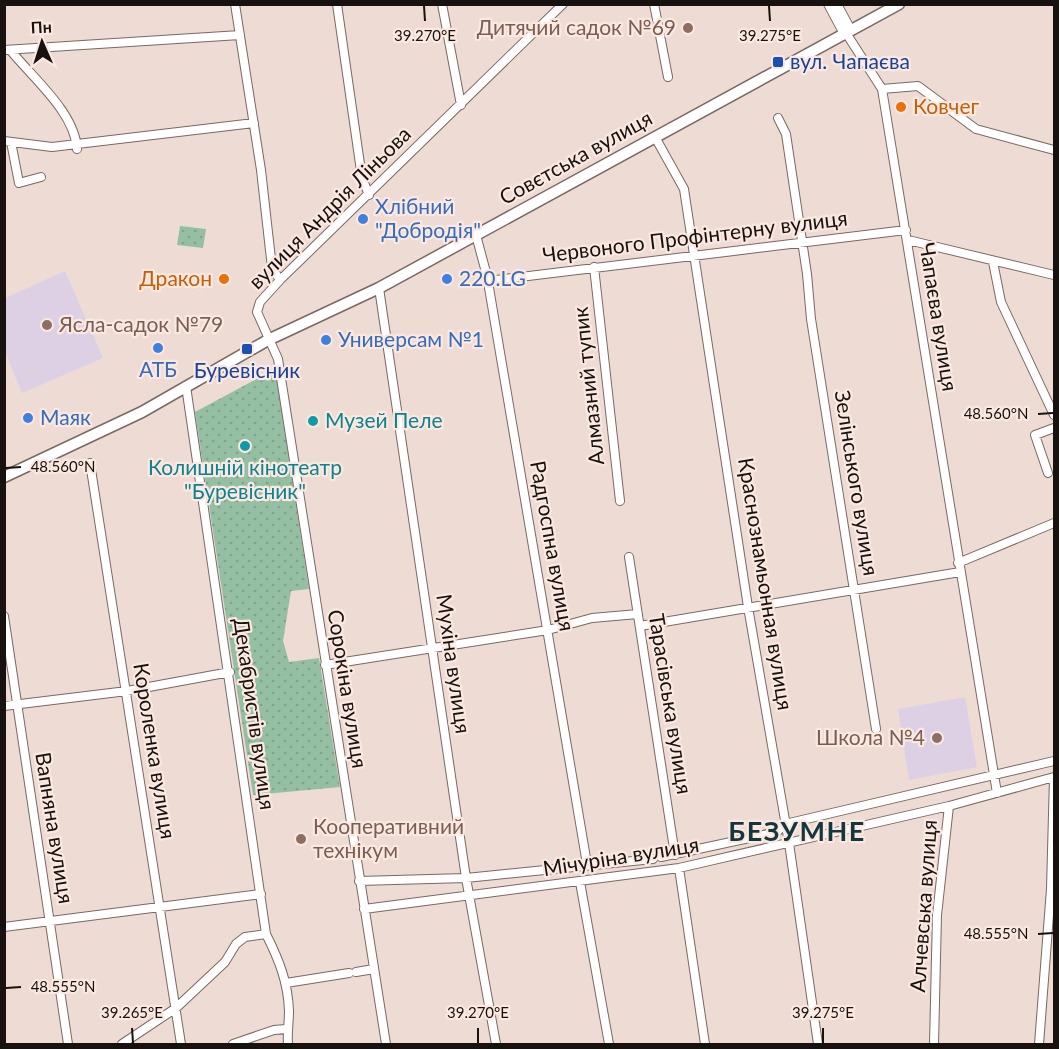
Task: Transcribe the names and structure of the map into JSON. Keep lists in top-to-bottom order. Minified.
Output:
{"streets":{"main road":["Совєтська вулиця"],"street":["вулиця Андрія Ліньова","Червоного Профінтерну вулиця","Чапаєва вулиця","Алмазний тупик","Зелінського вулиця","Радгоспна вулиця","Краснознамьонная вулиця","Мухіна вулиця","Сорокіна вулиця","Тарасівська вулиця","Декабристів вулиця","Короленка вулиця","Вапняна вулиця","Мічуріна вулиця","Алчевська вулиця"]},"crossings":[["Совєтська вулиця","вулиця Андрія Ліньова"],["Совєтська вулиця","Чапаєва вулиця"],["Совєтська вулиця","Радгоспна вулиця"],["Совєтська вулиця","Краснознамьонная вулиця"],["Совєтська вулиця","Мухіна вулиця"],["Совєтська вулиця","Сорокіна вулиця"],["вулиця Андрія Ліньова","Сорокіна вулиця"],["Червоного Профінтерну вулиця","Чапаєва вулиця"],["Червоного Профінтерну вулиця","Алмазний тупик"],["Червоного Профінтерну вулиця","Зелінського вулиця"],["Червоного Профінтерну вулиця","Радгоспна вулиця"],["Червоного Профінтерну вулиця","Краснознамьонная вулиця"],["Чапаєва вулиця","Мічуріна вулиця"],["Радгоспна вулиця","Мічуріна вулиця"],["Краснознамьонная вулиця","Мічуріна вулиця"],["Мухіна вулиця","Мічуріна вулиця"],["Сорокіна вулиця","Мічуріна вулиця"],["Тарасівська вулиця","Мічуріна вулиця"],["Мічуріна вулиця","Алчевська вулиця"]],"districts":["БЕЗУМНЕ"],"places":{"other":["Дитячий садок №69","Ковчег","Хлібний \"Добродія\"","Дракон","220.LG","Ясла-садок №79","Универсам №1","АТБ","Маяк","Музей Пеле","Колишній кінотеатр \"Буревісник\"","Школа №4","Кооперативний технікум"],"transit":["вул. Чапаєва","Буревісник"]},"north":"top","coordinates":["39.270°E","39.275°E","48.560°N","48.555°N","39.265°E"]}
